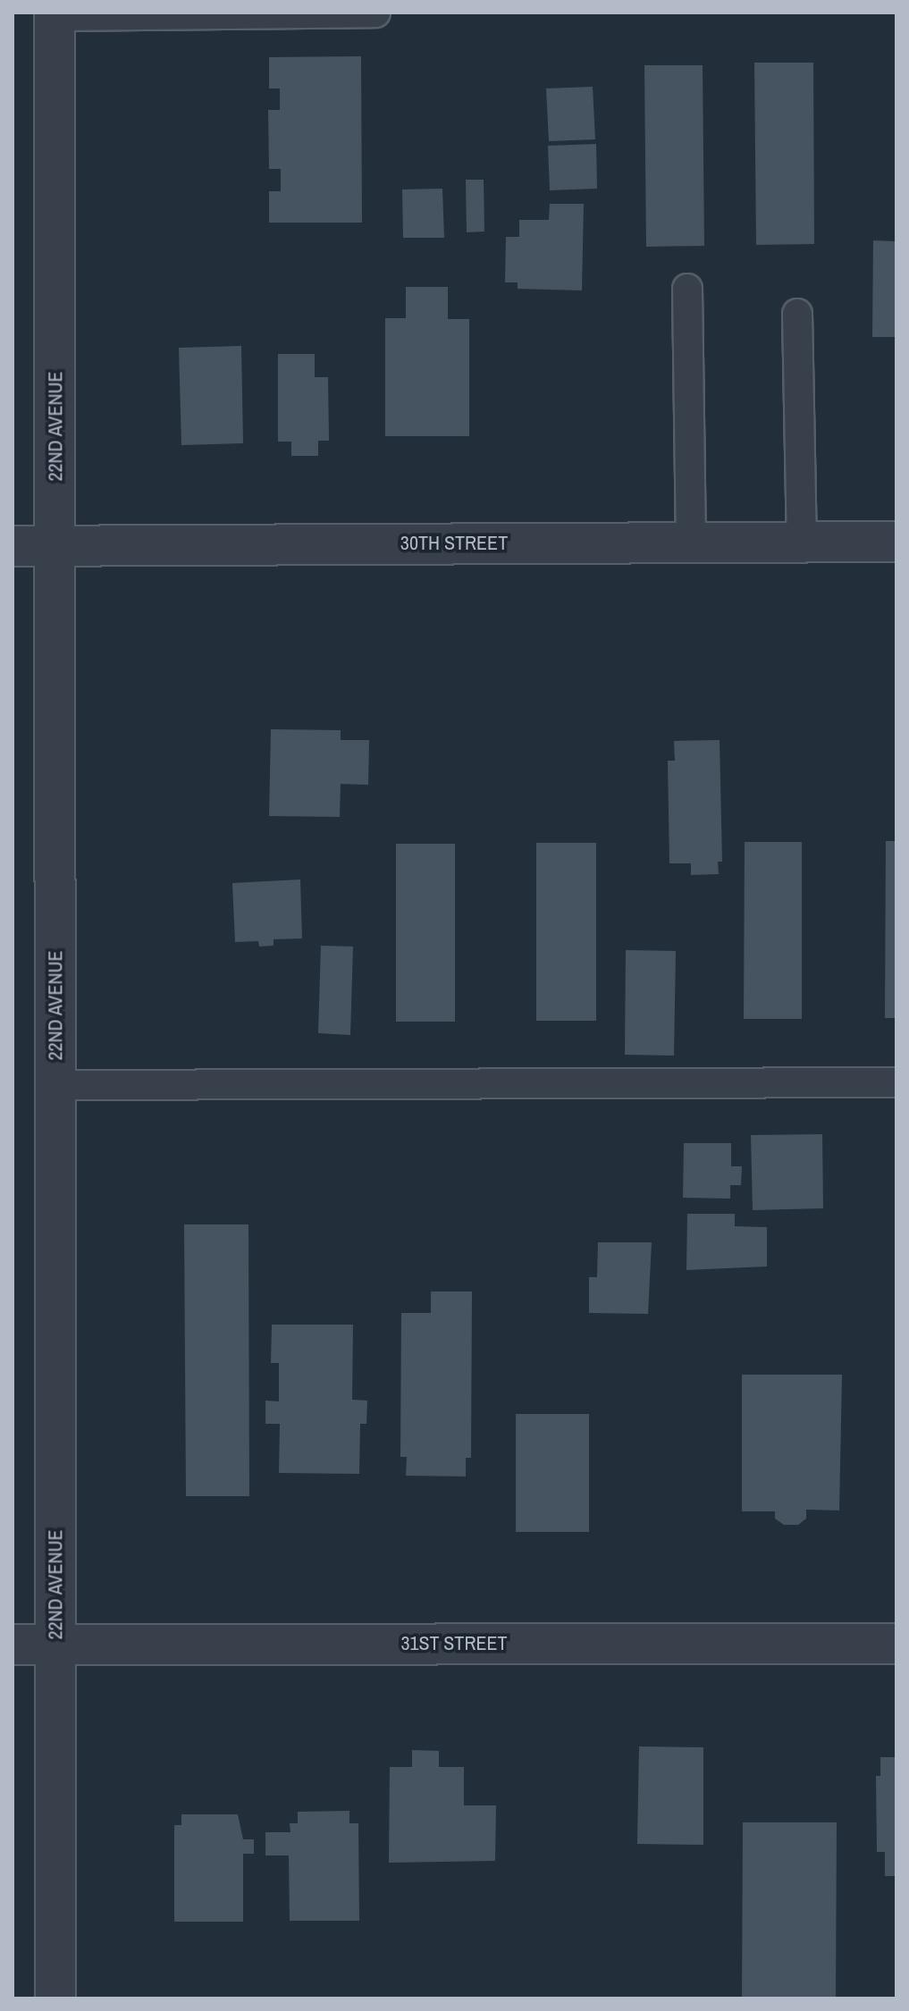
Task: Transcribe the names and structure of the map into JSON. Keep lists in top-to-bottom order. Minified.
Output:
{"streets":{"street":["22ND AVENUE","30TH STREET","31ST STREET"]},"crossings":[["22ND AVENUE","30TH STREET"],["22ND AVENUE","31ST STREET"]]}
